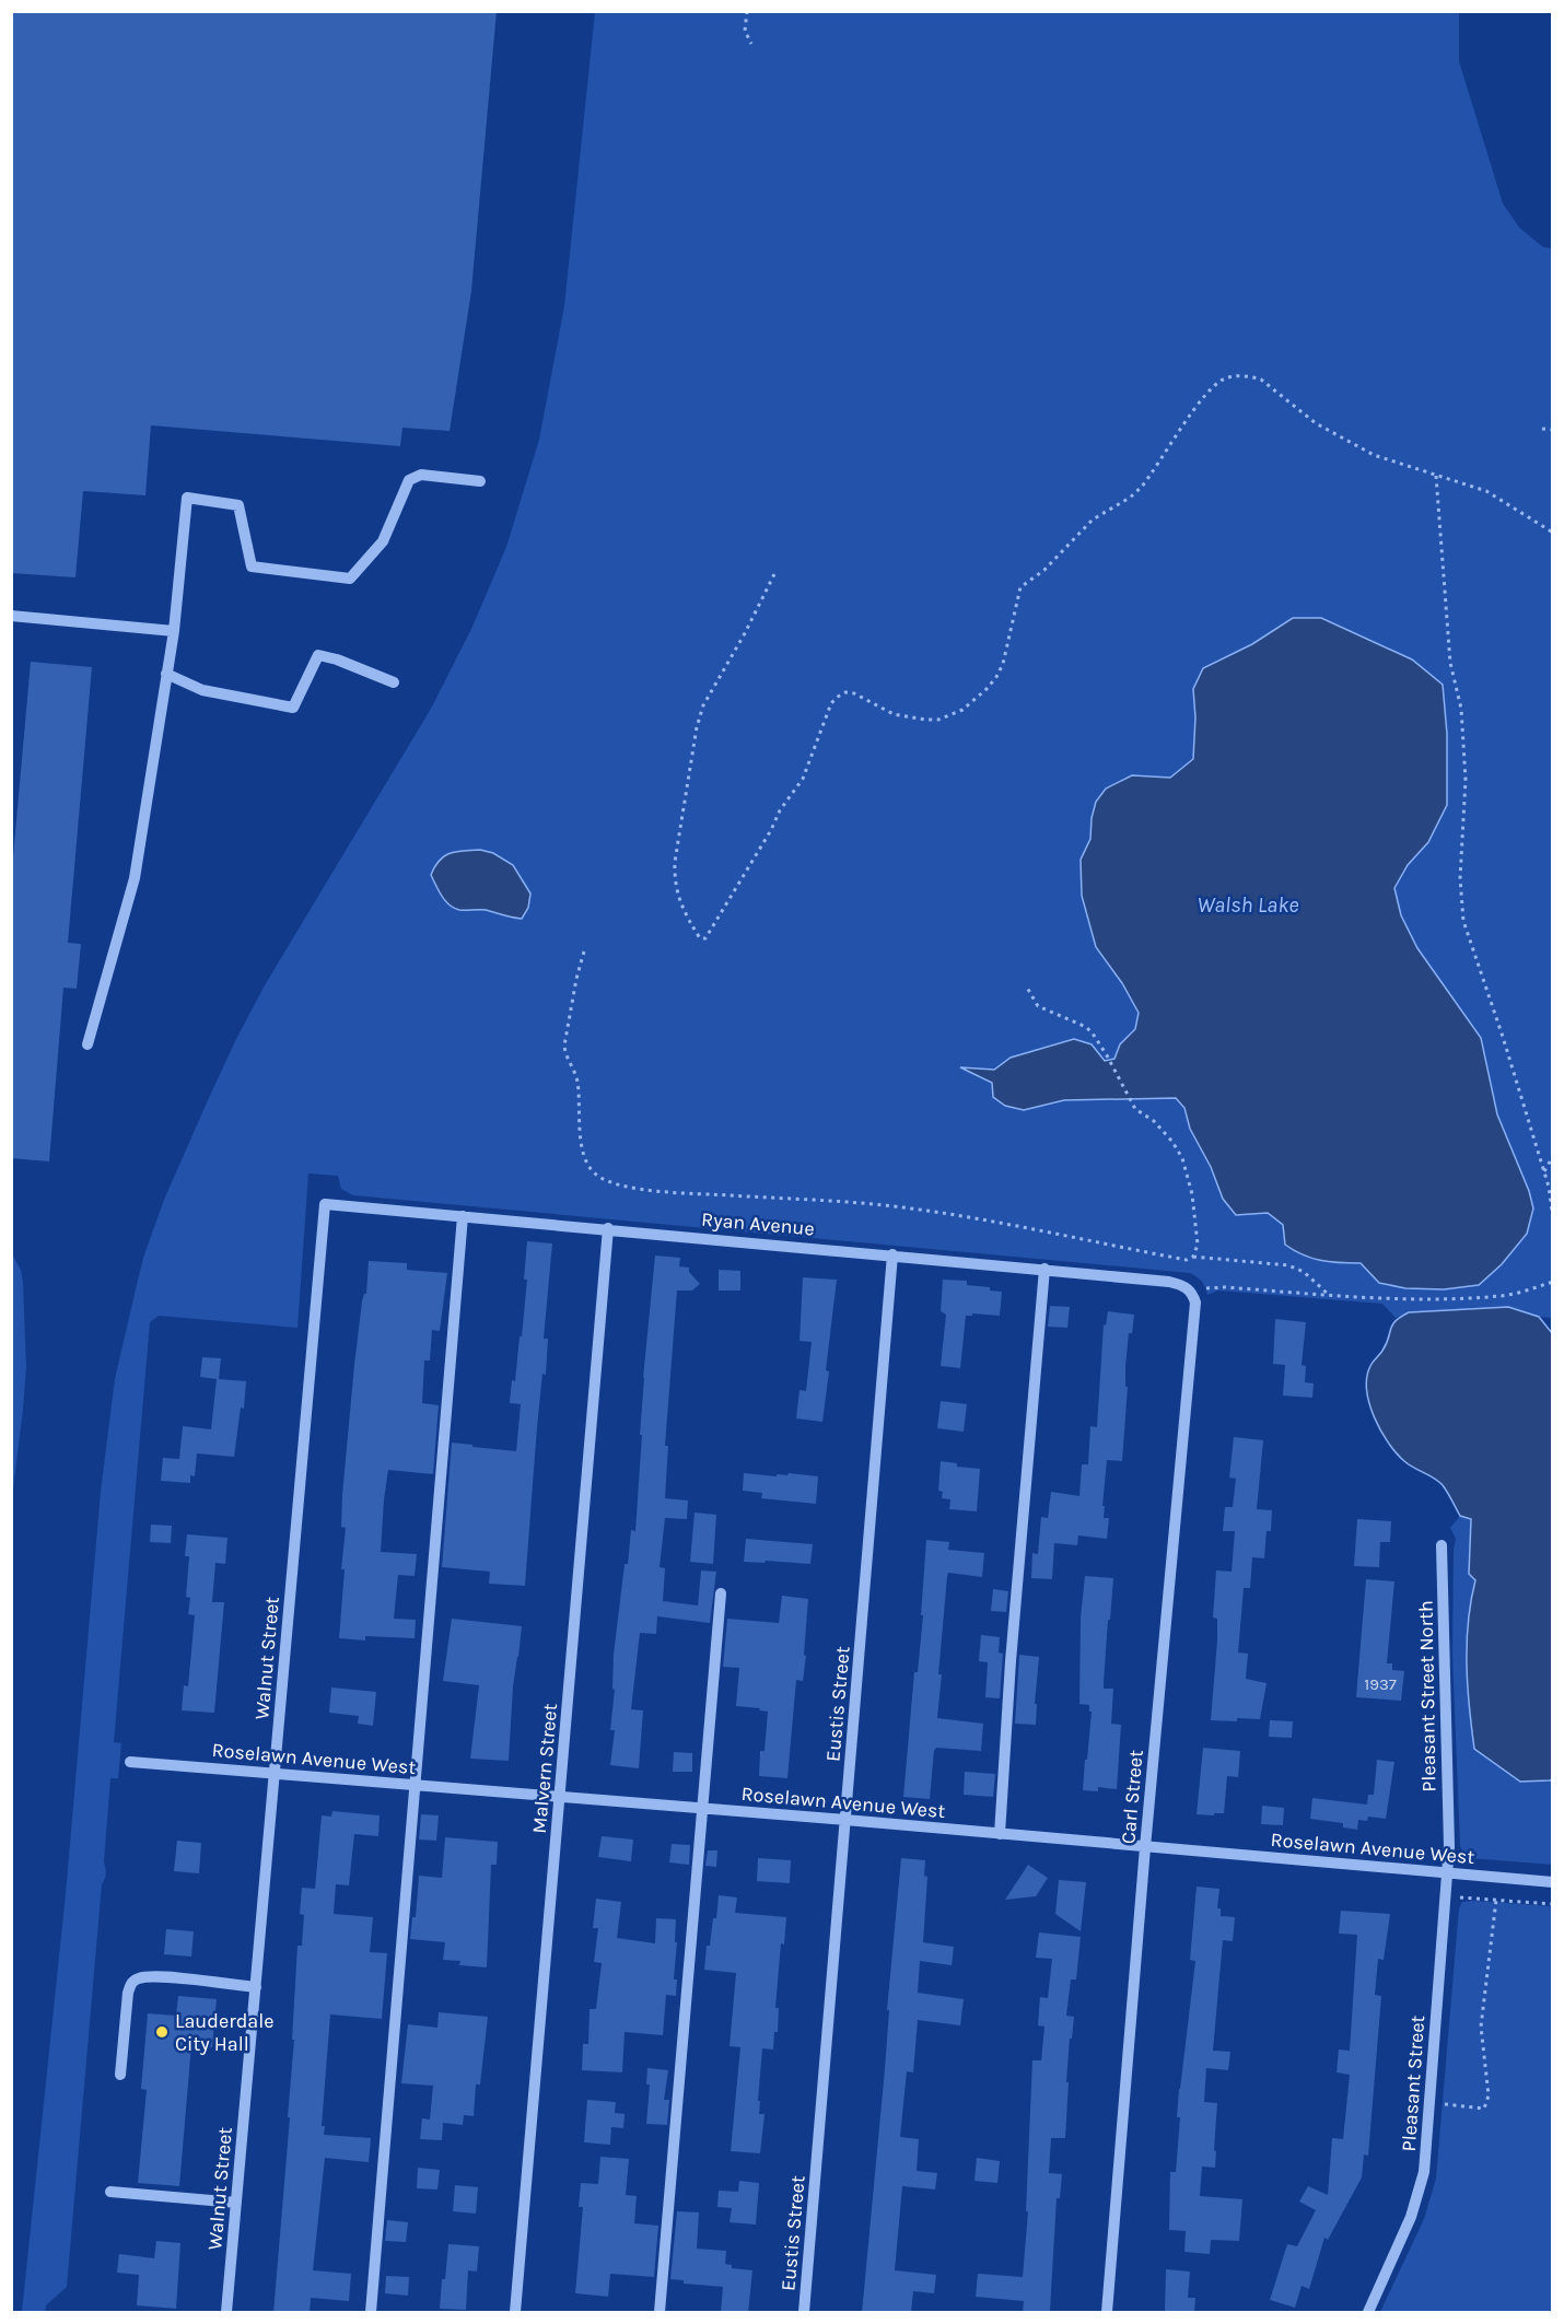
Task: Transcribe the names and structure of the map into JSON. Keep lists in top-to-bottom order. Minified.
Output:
{"streets":{"street":["Ryan Avenue","Walnut Street","Pleasant Street North","Eustis Street","Roselawn Avenue West","Malvern Street","Carl Street","Pleasant Street"]},"crossings":[["Ryan Avenue","Walnut Street"],["Ryan Avenue","Eustis Street"],["Ryan Avenue","Malvern Street"],["Ryan Avenue","Carl Street"],["Walnut Street","Roselawn Avenue West"],["Pleasant Street North","Pleasant Street"],["Eustis Street","Roselawn Avenue West"],["Roselawn Avenue West","Malvern Street"],["Roselawn Avenue West","Carl Street"],["Roselawn Avenue West","Pleasant Street"]],"water":["Walsh Lake"],"places":["Lauderdale City Hall"],"house_numbers":["1937"]}
